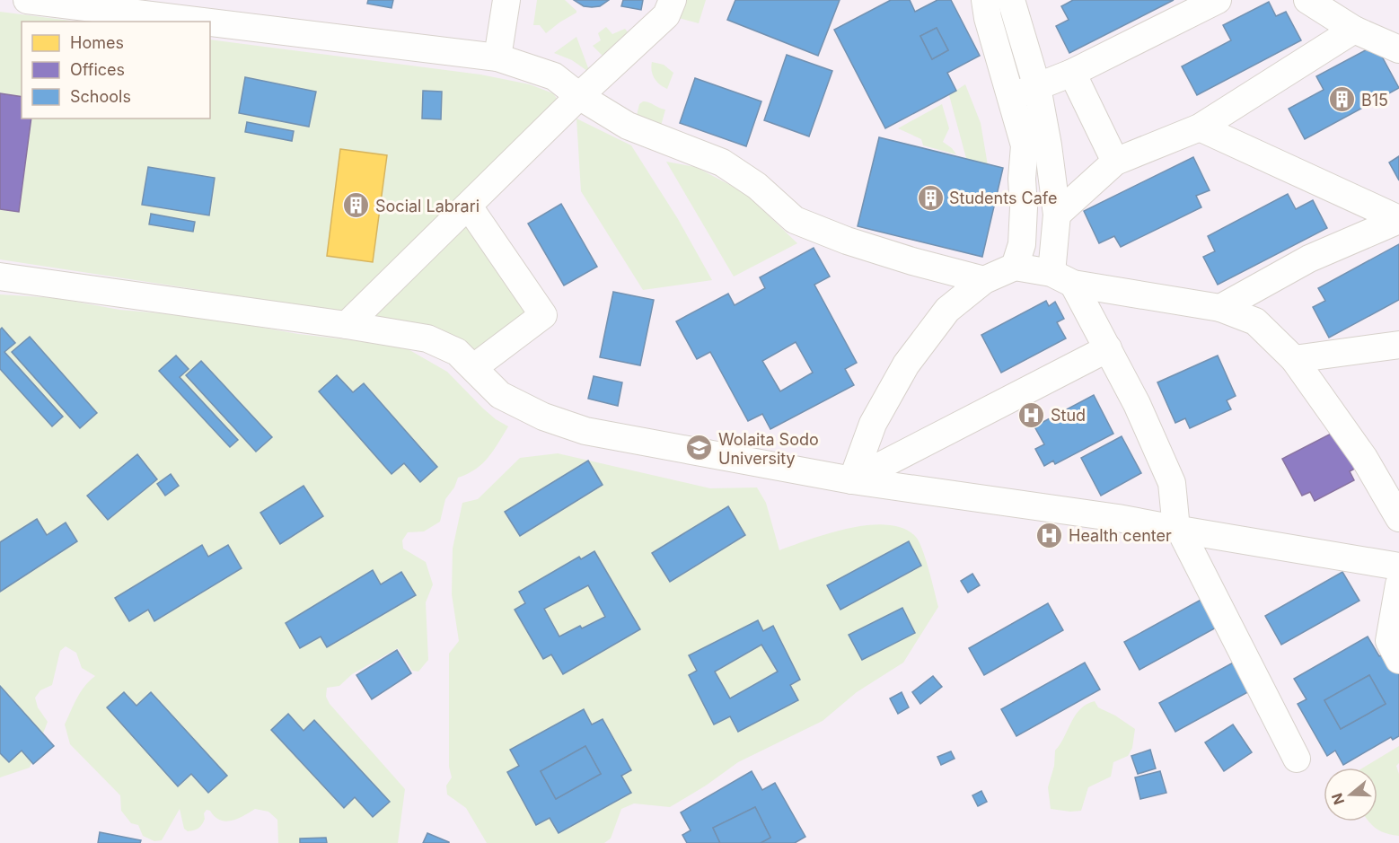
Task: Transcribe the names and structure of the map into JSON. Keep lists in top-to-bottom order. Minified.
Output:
{"places":{"building":["B15","Students Cafe","Social Labrari"],"hospital":["Stud","Health center"],"school or university":["Wolaita Sodo University"]},"legend":["Homes","Offices","Schools"],"north":"left"}
